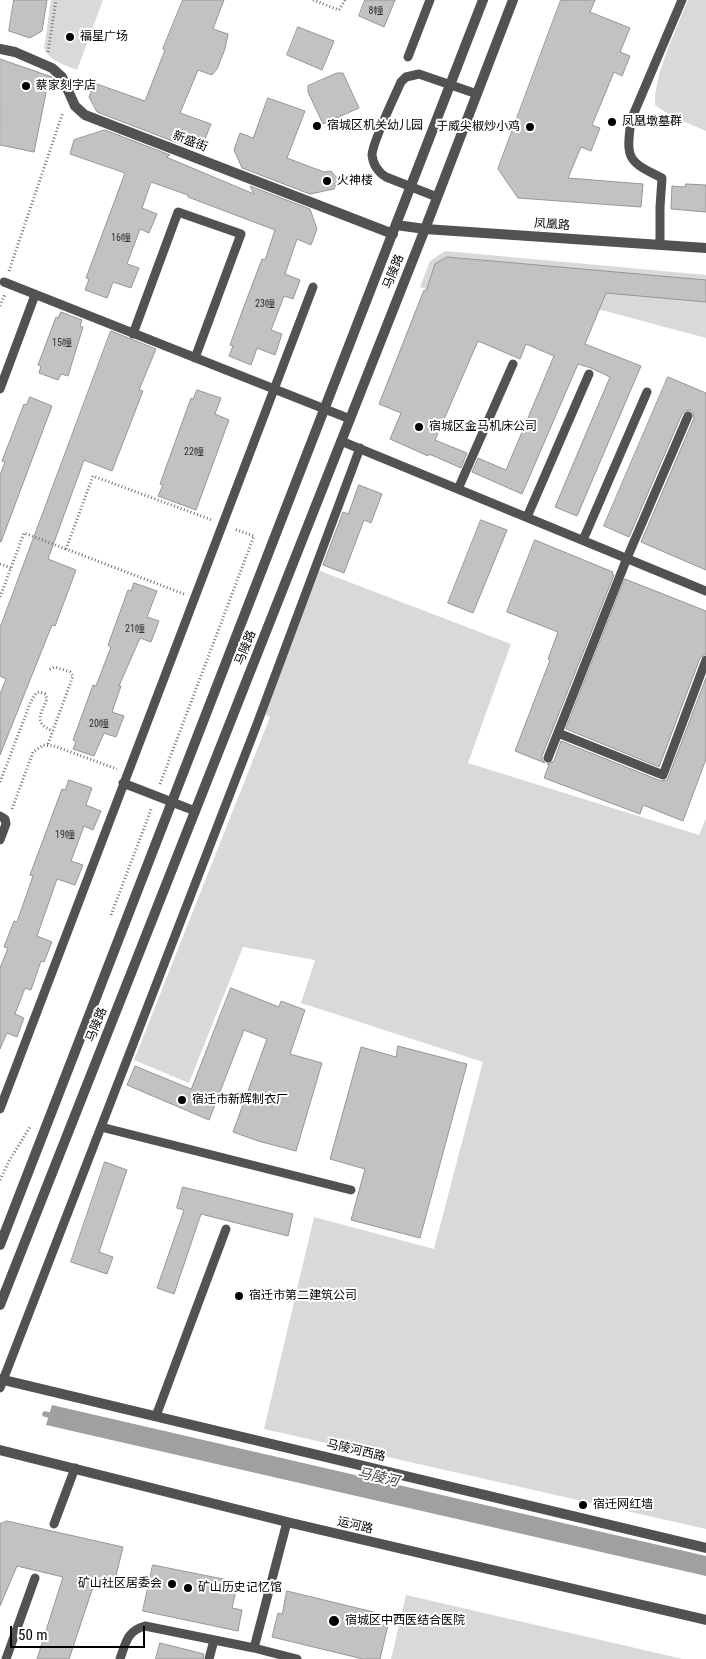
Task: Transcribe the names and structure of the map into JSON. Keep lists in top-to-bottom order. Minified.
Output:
{"streets":{"street":["新盛街","凤凰路","马陵路","马陵河西路","运河路"]},"crossings":[["新盛街","凤凰路"],["新盛街","马陵路"],["凤凰路","马陵路"]],"water":["马陵河"],"places":["福星广场","蔡家刻字店","凤凰墩墓群","宿城区机关幼儿园","于威尖椒炒小鸡","火神楼","宿城区金马机床公司","宿迁市新辉制衣厂","宿迁市第二建筑公司","宿迁网红墙","矿山社区居委会","矿山历史记忆馆","宿城区中西医结合医院"],"house_numbers":["8幢","16幢","23幢","15幢","22幢","21幢","20幢","19幢"],"scale_bar":"50 m"}
